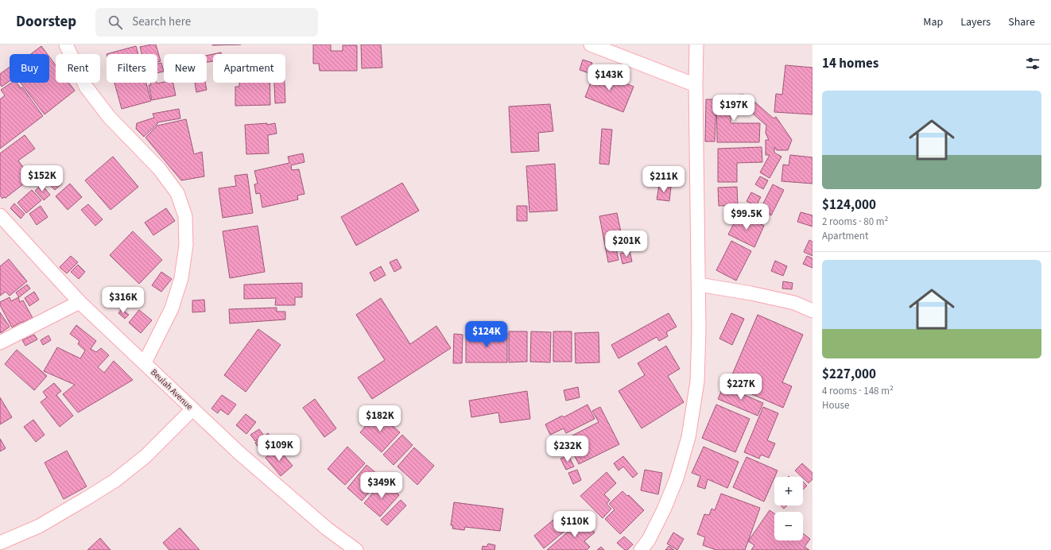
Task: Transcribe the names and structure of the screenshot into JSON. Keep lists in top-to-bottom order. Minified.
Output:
{"streets":{"street":["Beulah Avenue"]},"page":{"header":"Doorstep","search":"Search here","nav":["Map","Layers","Share"],"heading":"14 homes","chip":["Buy","Rent","Filters","New","Apartment"],"price":["$143K","$197K","$152K","$211K","$99.5K","$201K","$316K","$124K","$227K","$182K","$109K","$232K","$349K","$110K"],"list":[{"name":"$124,000","note":"2 rooms · 80 m² · Apartment"},{"name":"$227,000","note":"4 rooms · 148 m² · House"}],"map_buttons":["+","−"]}}
